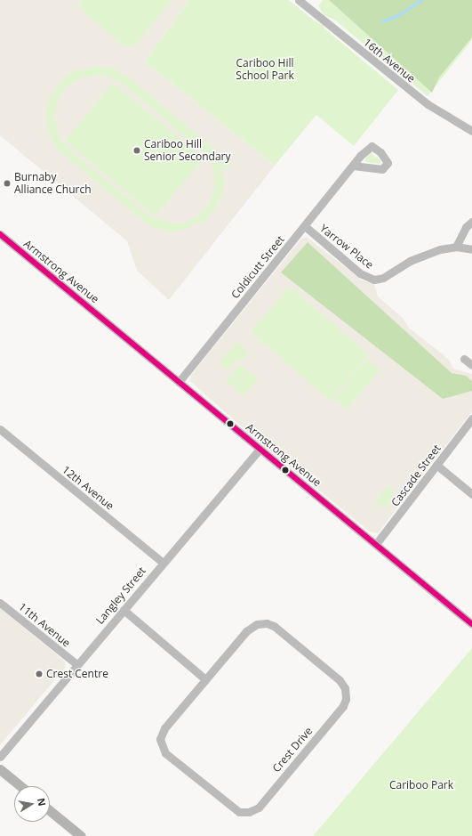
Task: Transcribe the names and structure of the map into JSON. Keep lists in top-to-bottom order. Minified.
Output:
{"streets":{"street":["16th Avenue","Yarrow Place","Coldicutt Street","Armstrong Avenue","Cascade Street","12th Avenue","Langley Street","11th Avenue","Crest Drive"]},"crossings":[["Yarrow Place","Coldicutt Street"],["Coldicutt Street","Armstrong Avenue"],["Armstrong Avenue","Cascade Street"],["Armstrong Avenue","Langley Street"],["12th Avenue","Langley Street"],["Langley Street","11th Avenue"]],"parks":["Cariboo Hill School Park","Cariboo Park"],"places":["Cariboo Hill Senior Secondary","Burnaby Alliance Church","Crest Centre"],"north":"right"}
